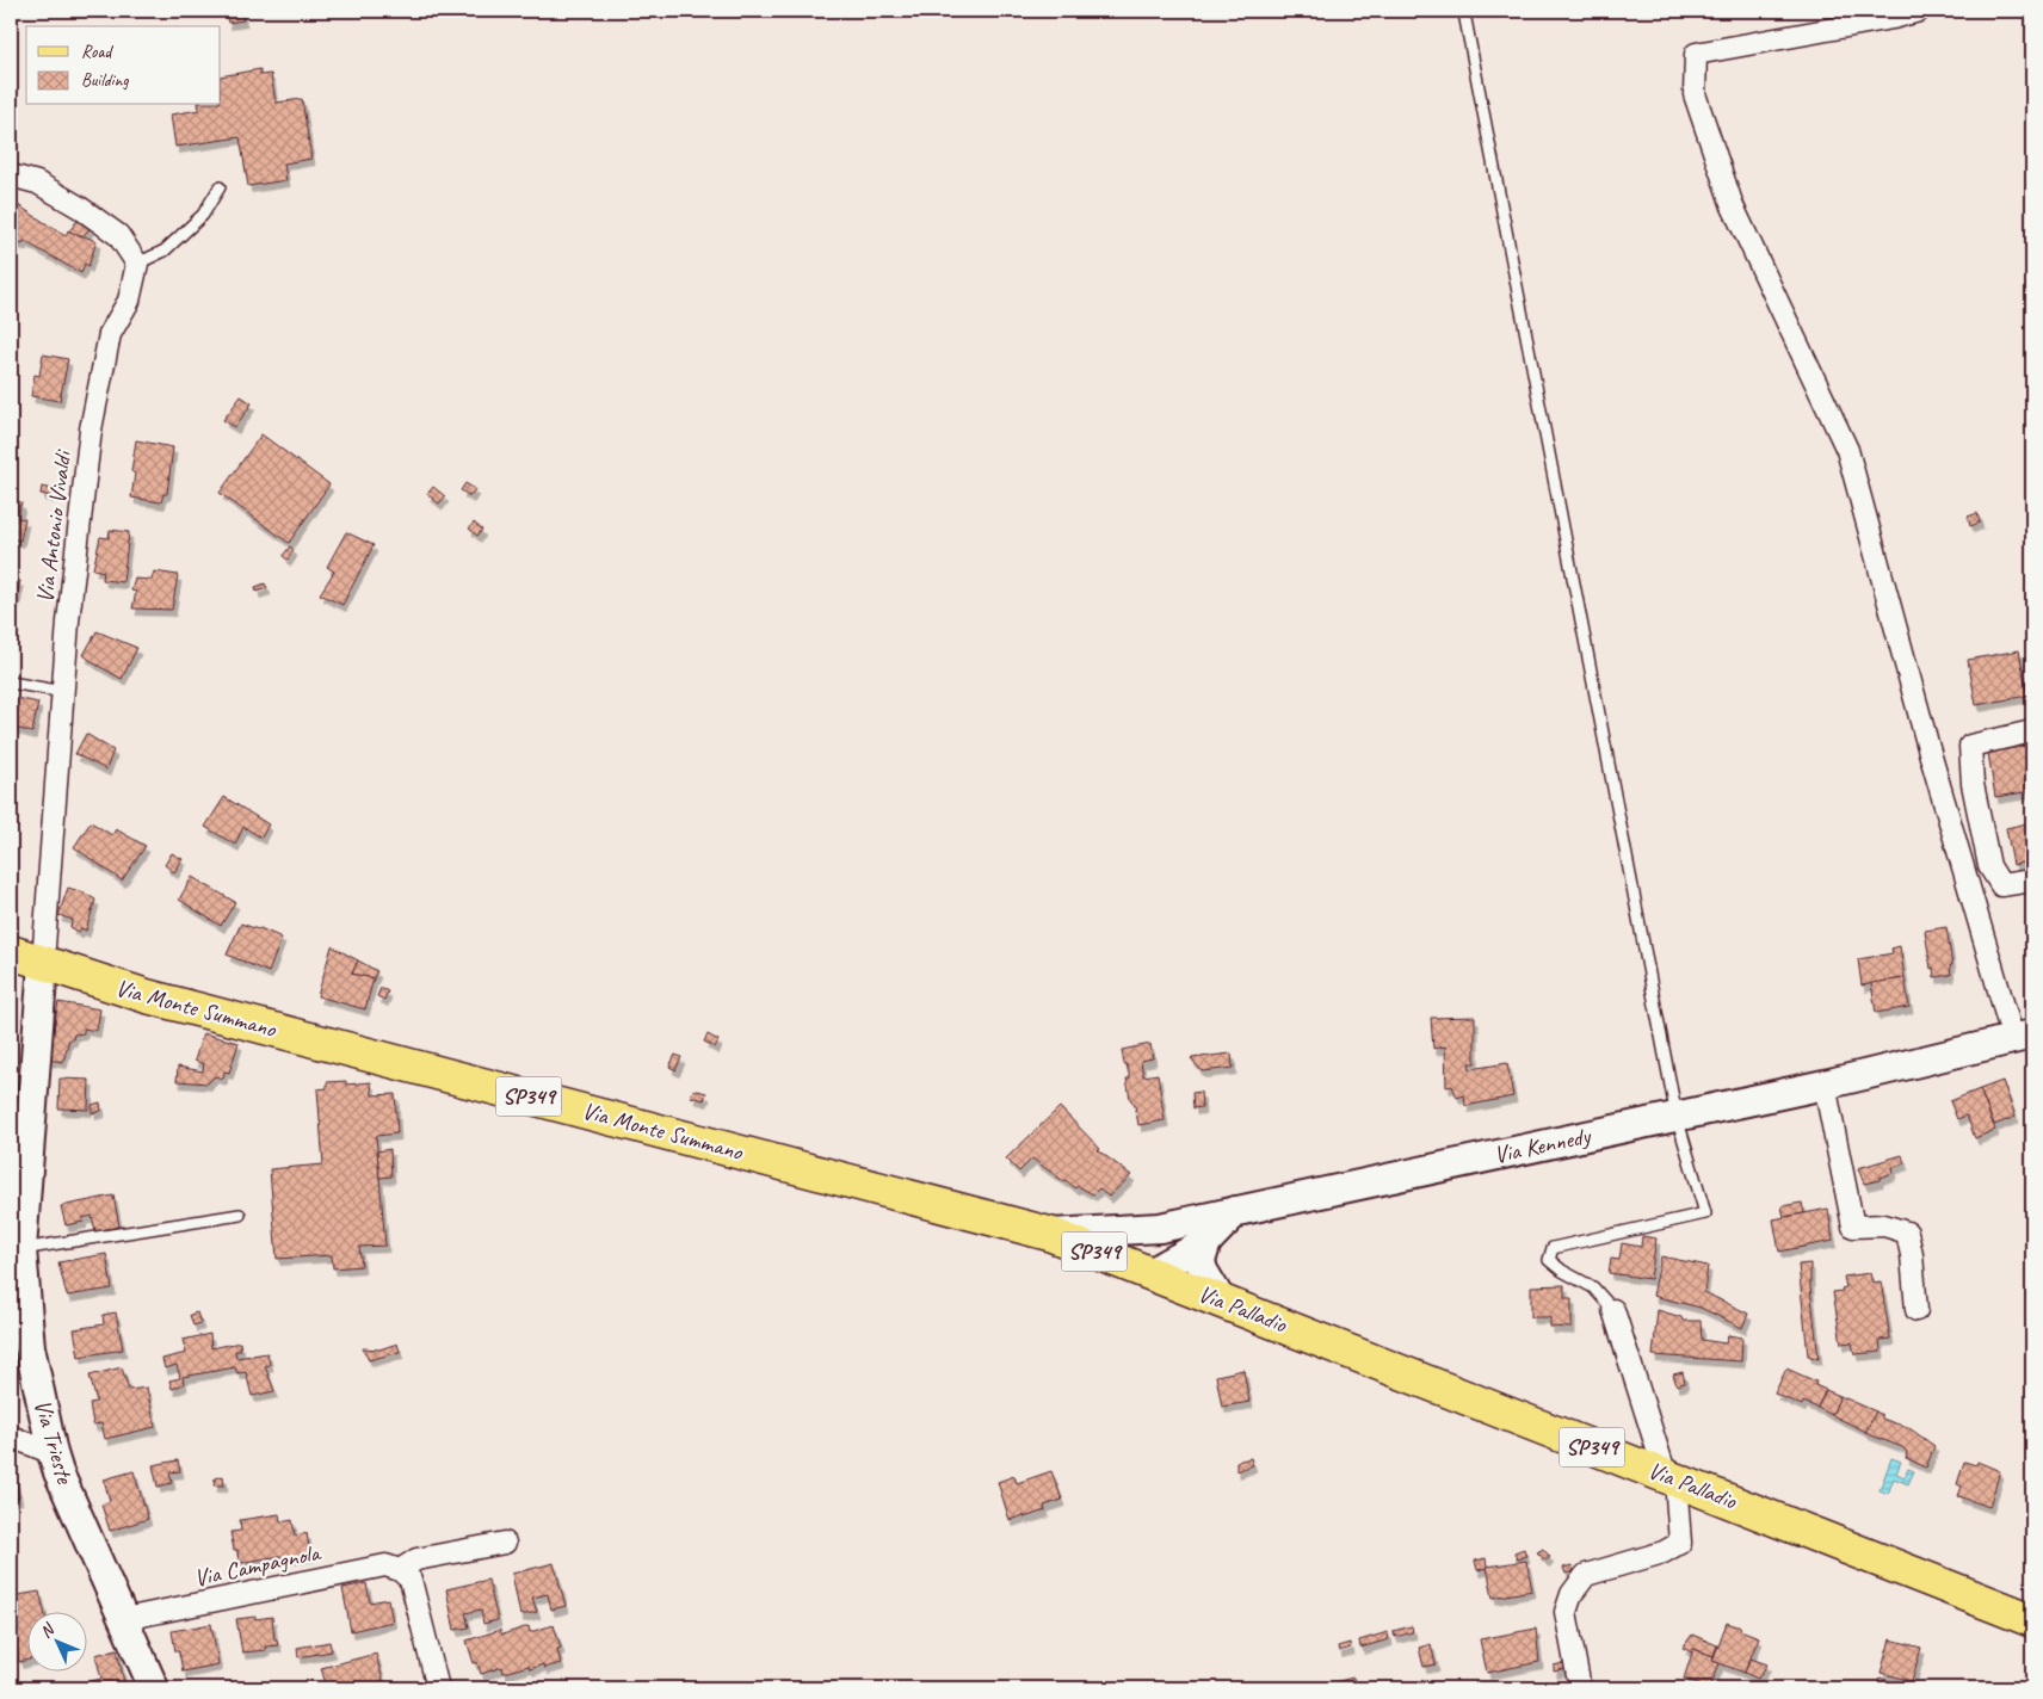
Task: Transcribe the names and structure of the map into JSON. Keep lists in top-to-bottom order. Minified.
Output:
{"streets":{"main road":["Via Monte Summano","SP349","Via Palladio"],"street":["Via Antonio Vivaldi","Via Kennedy","Via Trieste","Via Campagnola"]},"crossings":[["Via Antonio Vivaldi","Via Monte Summano"],["Via Antonio Vivaldi","Via Trieste"],["Via Monte Summano","Via Kennedy"],["Via Monte Summano","Via Palladio"],["Via Monte Summano","Via Trieste"],["Via Trieste","Via Campagnola"]],"legend":["Road","Building"],"north":"top left"}
